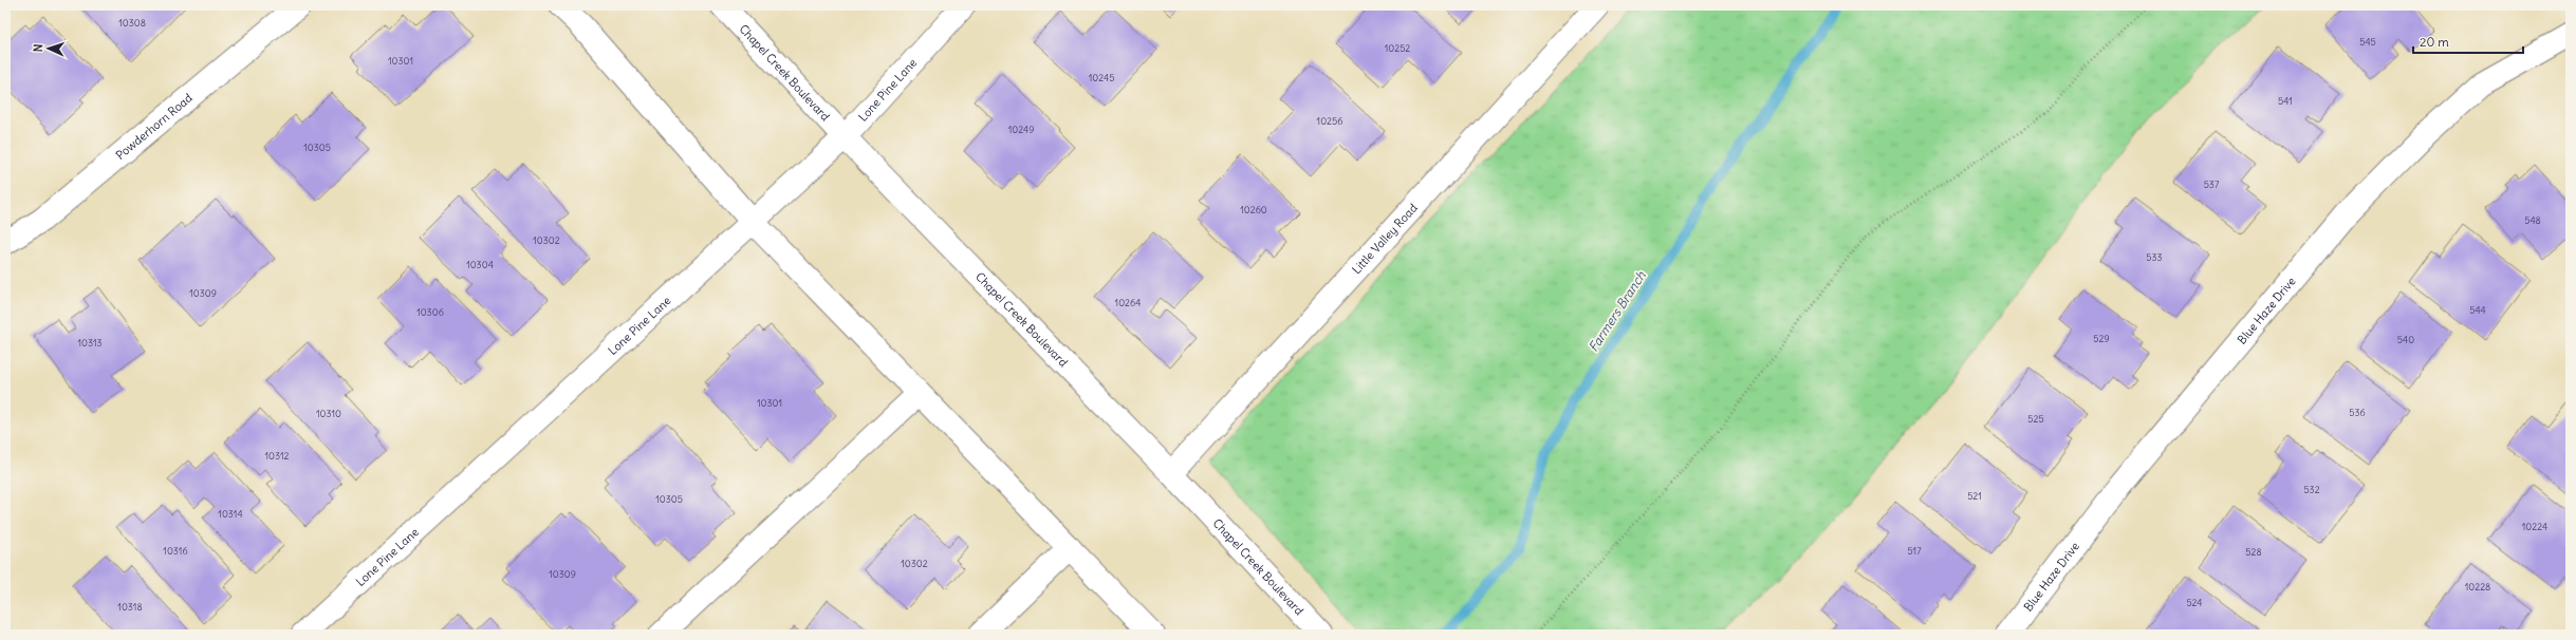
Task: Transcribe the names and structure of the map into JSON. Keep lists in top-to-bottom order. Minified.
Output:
{"streets":{"street":["Chapel Creek Boulevard","Lone Pine Lane","Powderhorn Road","Little Valley Road","Blue Haze Drive"]},"crossings":[["Chapel Creek Boulevard","Lone Pine Lane"],["Chapel Creek Boulevard","Little Valley Road"]],"water":["Farmers Branch"],"house_numbers":["10308","545","10252","10301","10245","541","10256","10249","10305","537","10260","548","10302","533","10304","10309","10264","544","10306","529","540","10313","10301","536","10310","525","10312","532","521","10305","10314","10224","10316","517","528","10302","10309","10228","524","10318"],"scale_bar":"20 m","north":"left"}
